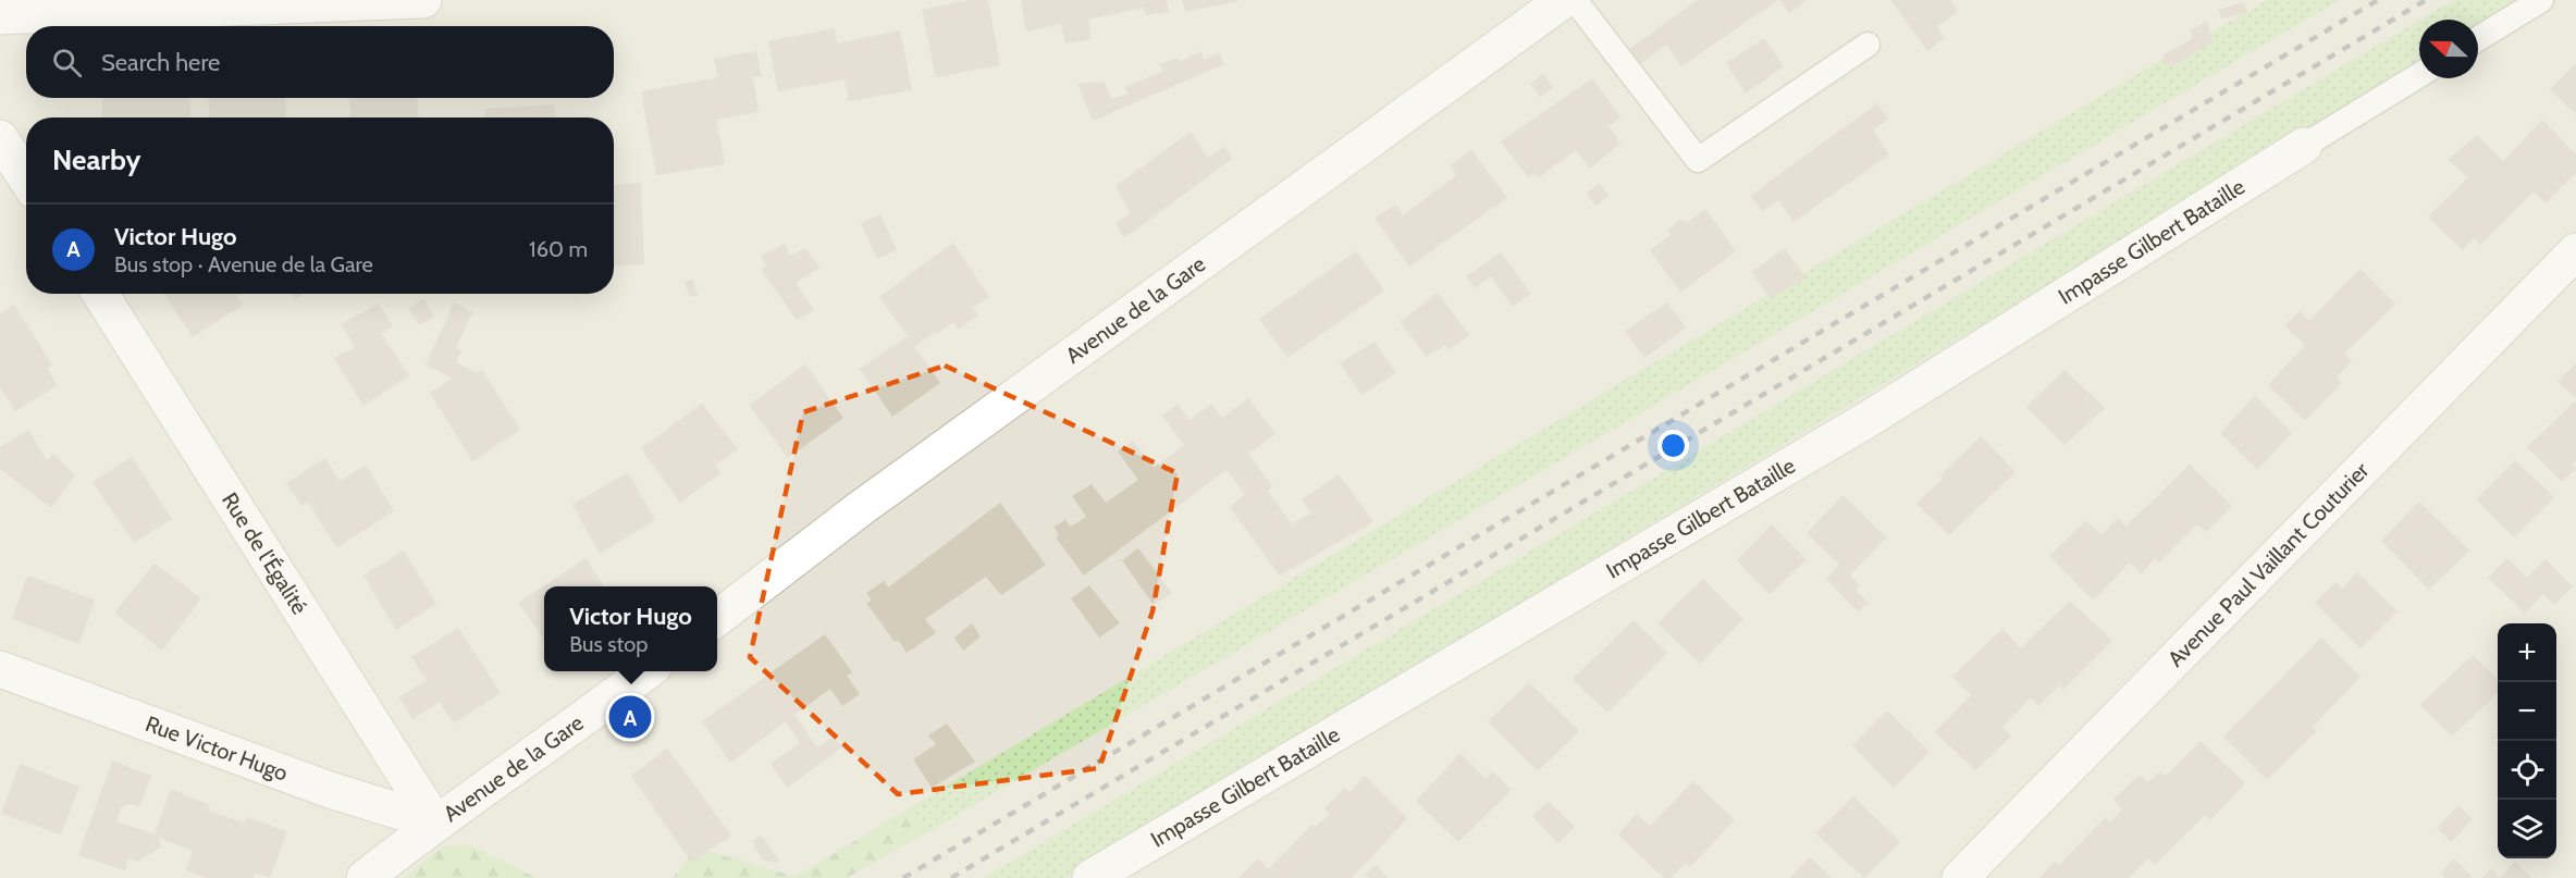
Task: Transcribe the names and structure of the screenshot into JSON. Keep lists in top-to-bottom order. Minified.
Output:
{"streets":{"street":["Impasse Gilbert Bataille","Avenue de la Gare","Rue de l’Égalité","Avenue Paul Vaillant Couturier","Rue Victor Hugo"]},"crossings":[["Avenue de la Gare","Rue de l’Égalité"],["Avenue de la Gare","Rue Victor Hugo"],["Rue de l’Égalité","Rue Victor Hugo"]],"north":"left","page":{"search":"Search here","heading":"Nearby","list":[{"mark":"A","name":"Victor Hugo","note":"Bus stop · Avenue de la Gare","value":"160 m"}],"popup":["Victor Hugo","Bus stop"],"map_buttons":["+","−"],"pins":"A"}}
